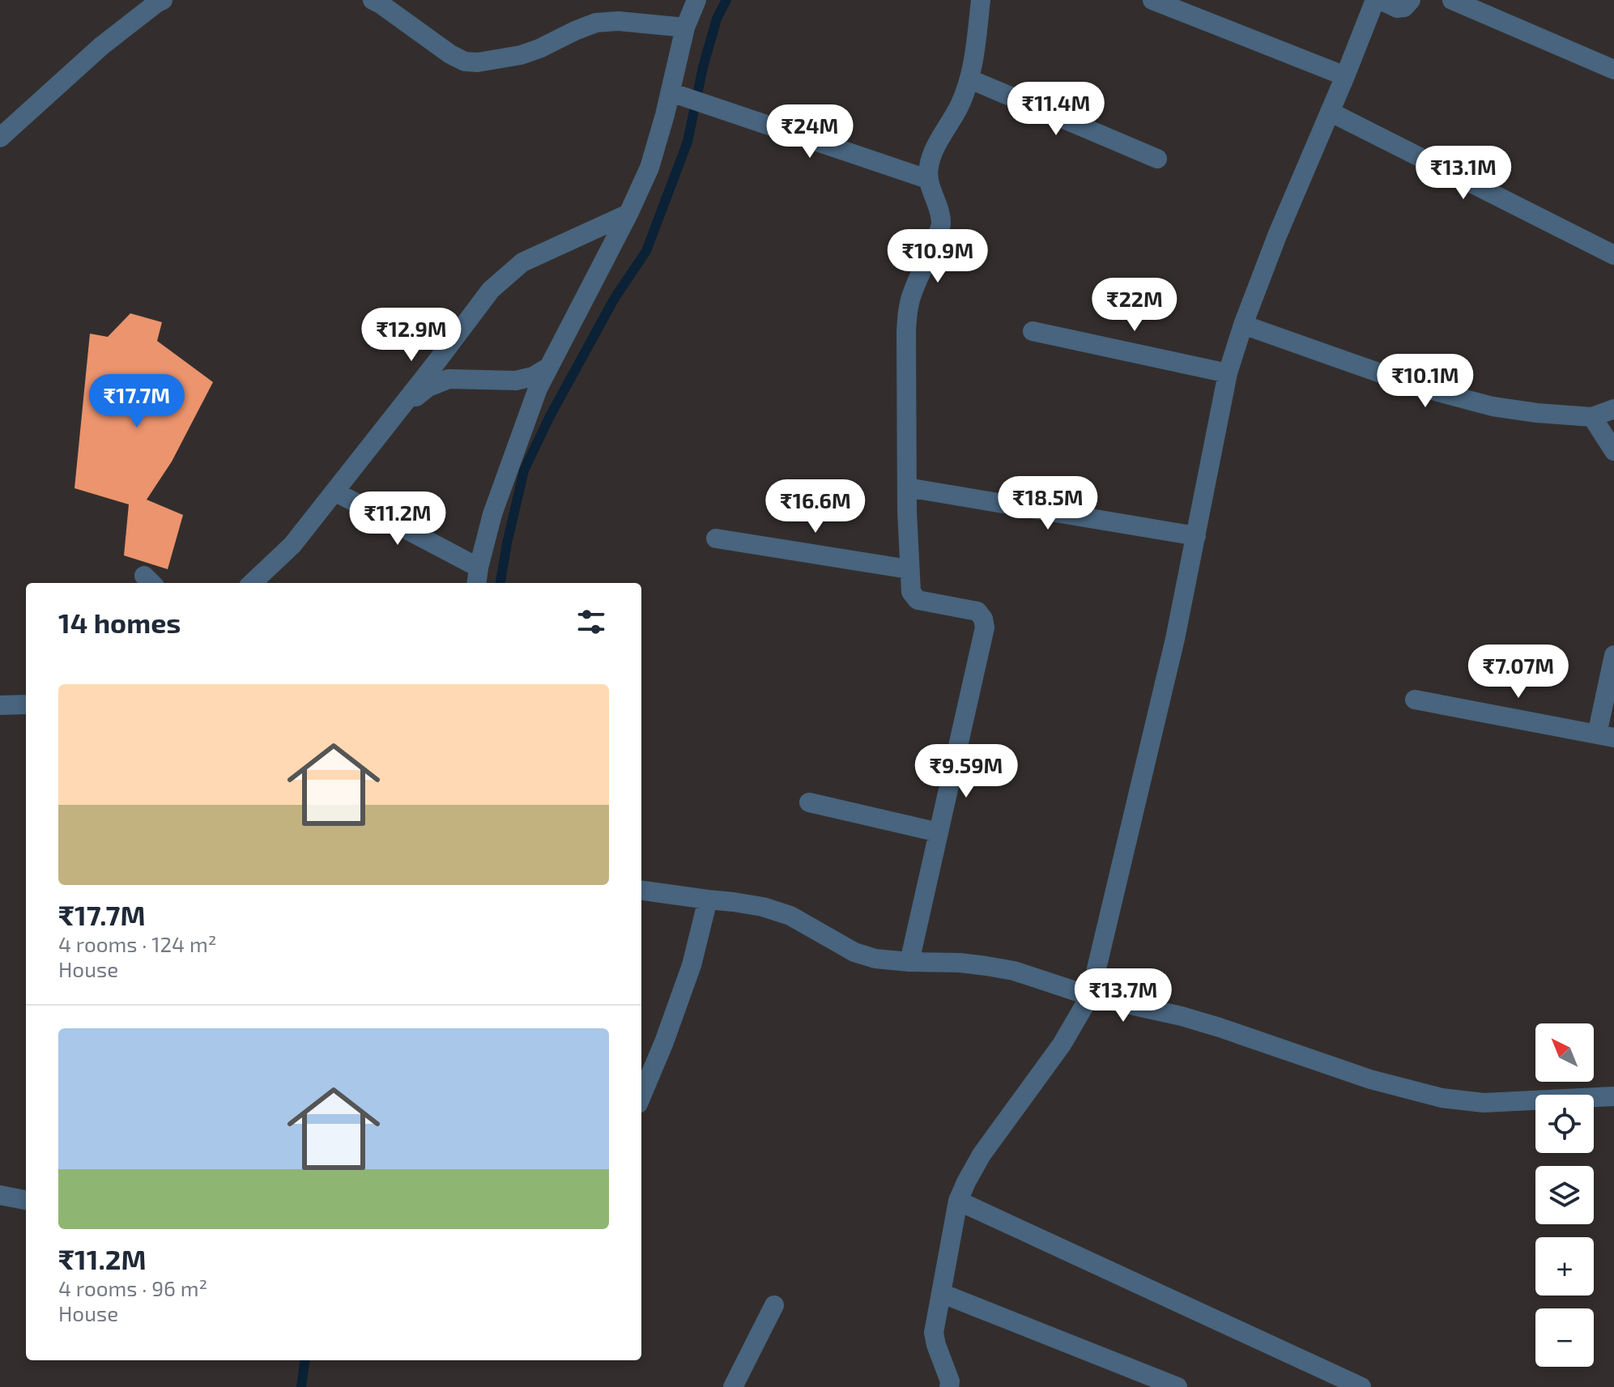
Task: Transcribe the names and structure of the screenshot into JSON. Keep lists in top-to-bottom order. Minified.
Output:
{"north":"top left","page":{"price":["₹11.4M","₹24M","₹13.1M","₹10.9M","₹22M","₹12.9M","₹10.1M","₹17.7M","₹18.5M","₹16.6M","₹11.2M","₹7.07M","₹9.59M","₹13.7M"],"heading":"14 homes","list":[{"name":"₹17.7M","note":"4 rooms · 124 m² · House"},{"name":"₹11.2M","note":"4 rooms · 96 m² · House"}],"map_buttons":["+","−"]}}
